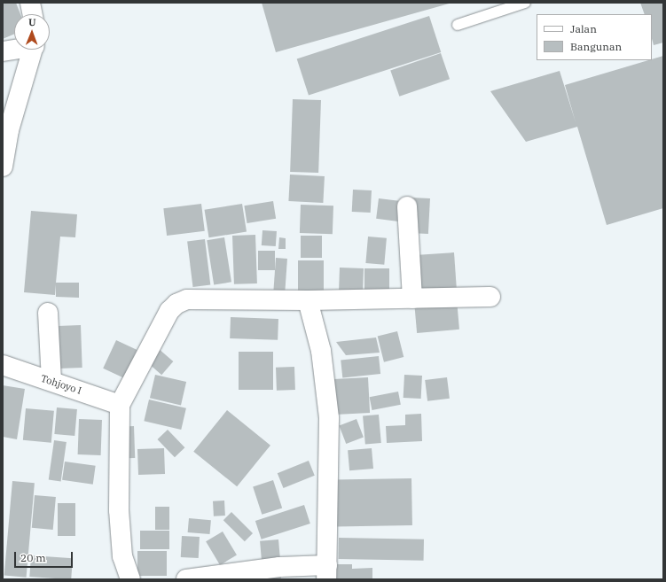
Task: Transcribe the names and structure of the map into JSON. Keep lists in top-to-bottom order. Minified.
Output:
{"streets":{"street":["Tohjoyo I"]},"legend":["Jalan","Bangunan"],"scale_bar":"20 m","north":"top"}
